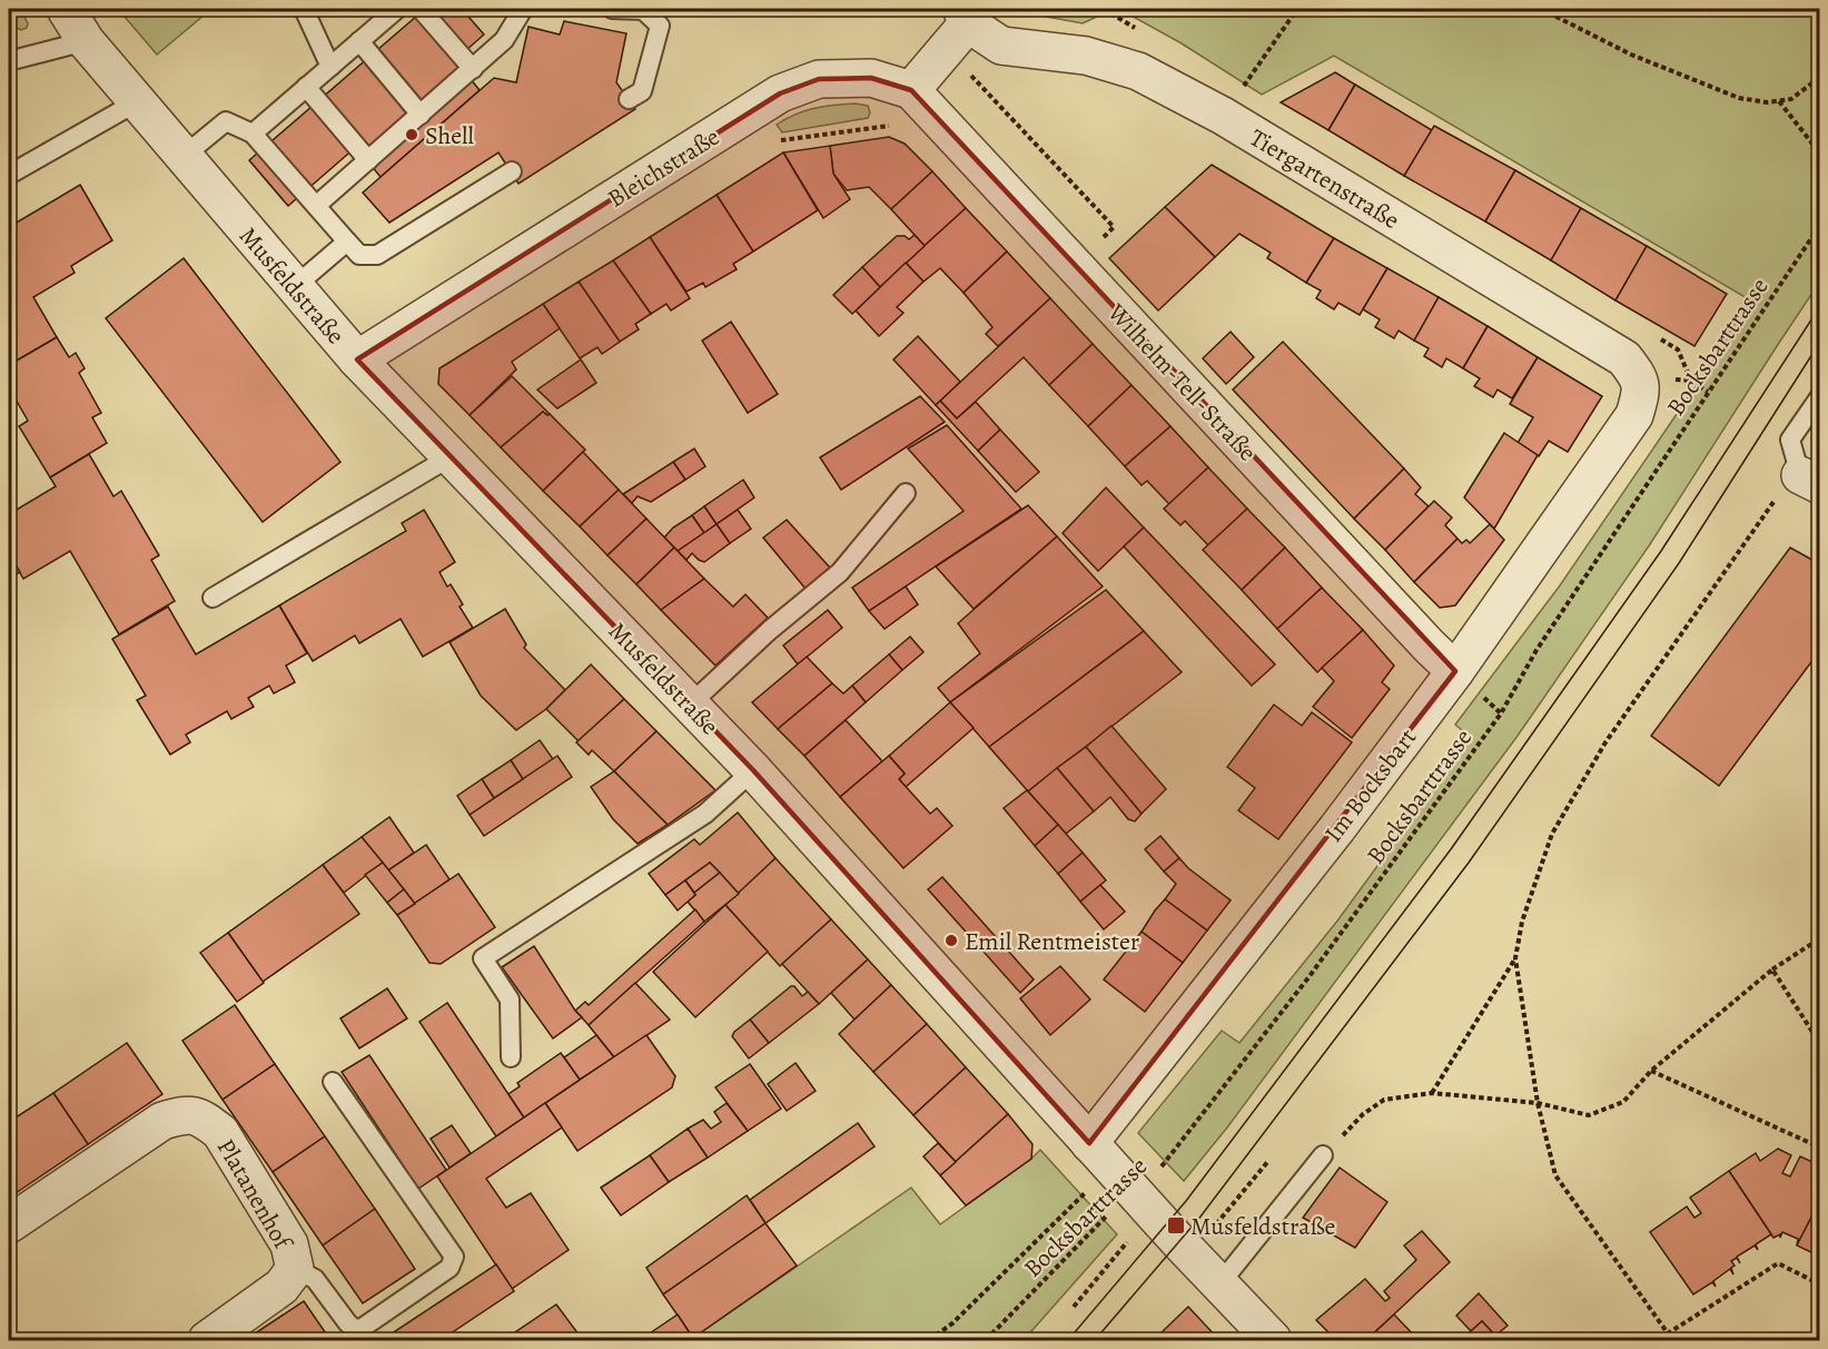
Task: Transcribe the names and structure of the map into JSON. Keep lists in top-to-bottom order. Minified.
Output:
{"streets":{"street":["Bleichstraße","Tiergartenstraße","Musfeldstraße","Wilhelm-Tell-Straße","Im Bocksbart","Platanenhof"],"path":["Bocksbarttrasse"]},"crossings":[["Bleichstraße","Musfeldstraße"],["Bleichstraße","Wilhelm-Tell-Straße"],["Tiergartenstraße","Im Bocksbart"],["Musfeldstraße","Bocksbarttrasse"],["Musfeldstraße","Im Bocksbart"],["Wilhelm-Tell-Straße","Im Bocksbart"]],"places":{"other":["Shell","Emil Rentmeister"],"transit":["Musfeldstraße"]}}
